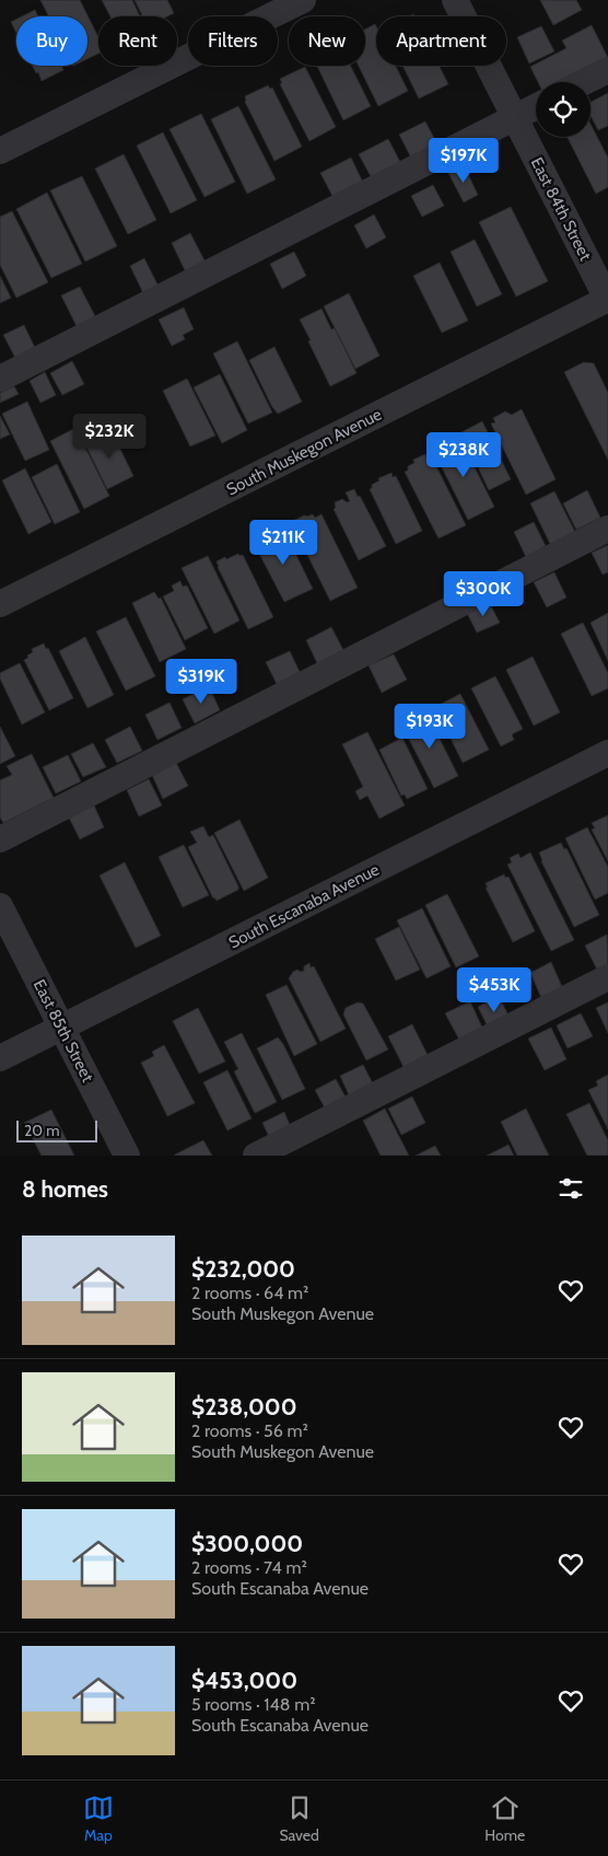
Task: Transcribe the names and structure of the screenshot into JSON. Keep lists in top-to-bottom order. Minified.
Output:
{"streets":{"street":["East 84th Street","South Muskegon Avenue","South Escanaba Avenue","East 85th Street"]},"crossings":[["East 84th Street","South Muskegon Avenue"],["South Escanaba Avenue","East 85th Street"]],"scale_bar":"20 m","page":{"chip":["Buy","Rent","Filters","New","Apartment"],"price":["$197K","$232K","$238K","$211K","$300K","$319K","$193K","$453K"],"scale":"20 m","heading":"8 homes","list":[{"name":"$232,000","note":"2 rooms · 64 m² · South Muskegon Avenue"},{"name":"$238,000","note":"2 rooms · 56 m² · South Muskegon Avenue"},{"name":"$300,000","note":"2 rooms · 74 m² · South Escanaba Avenue"},{"name":"$453,000","note":"5 rooms · 148 m² · South Escanaba Avenue"}],"tabs":["Map","Saved","Home"]}}
